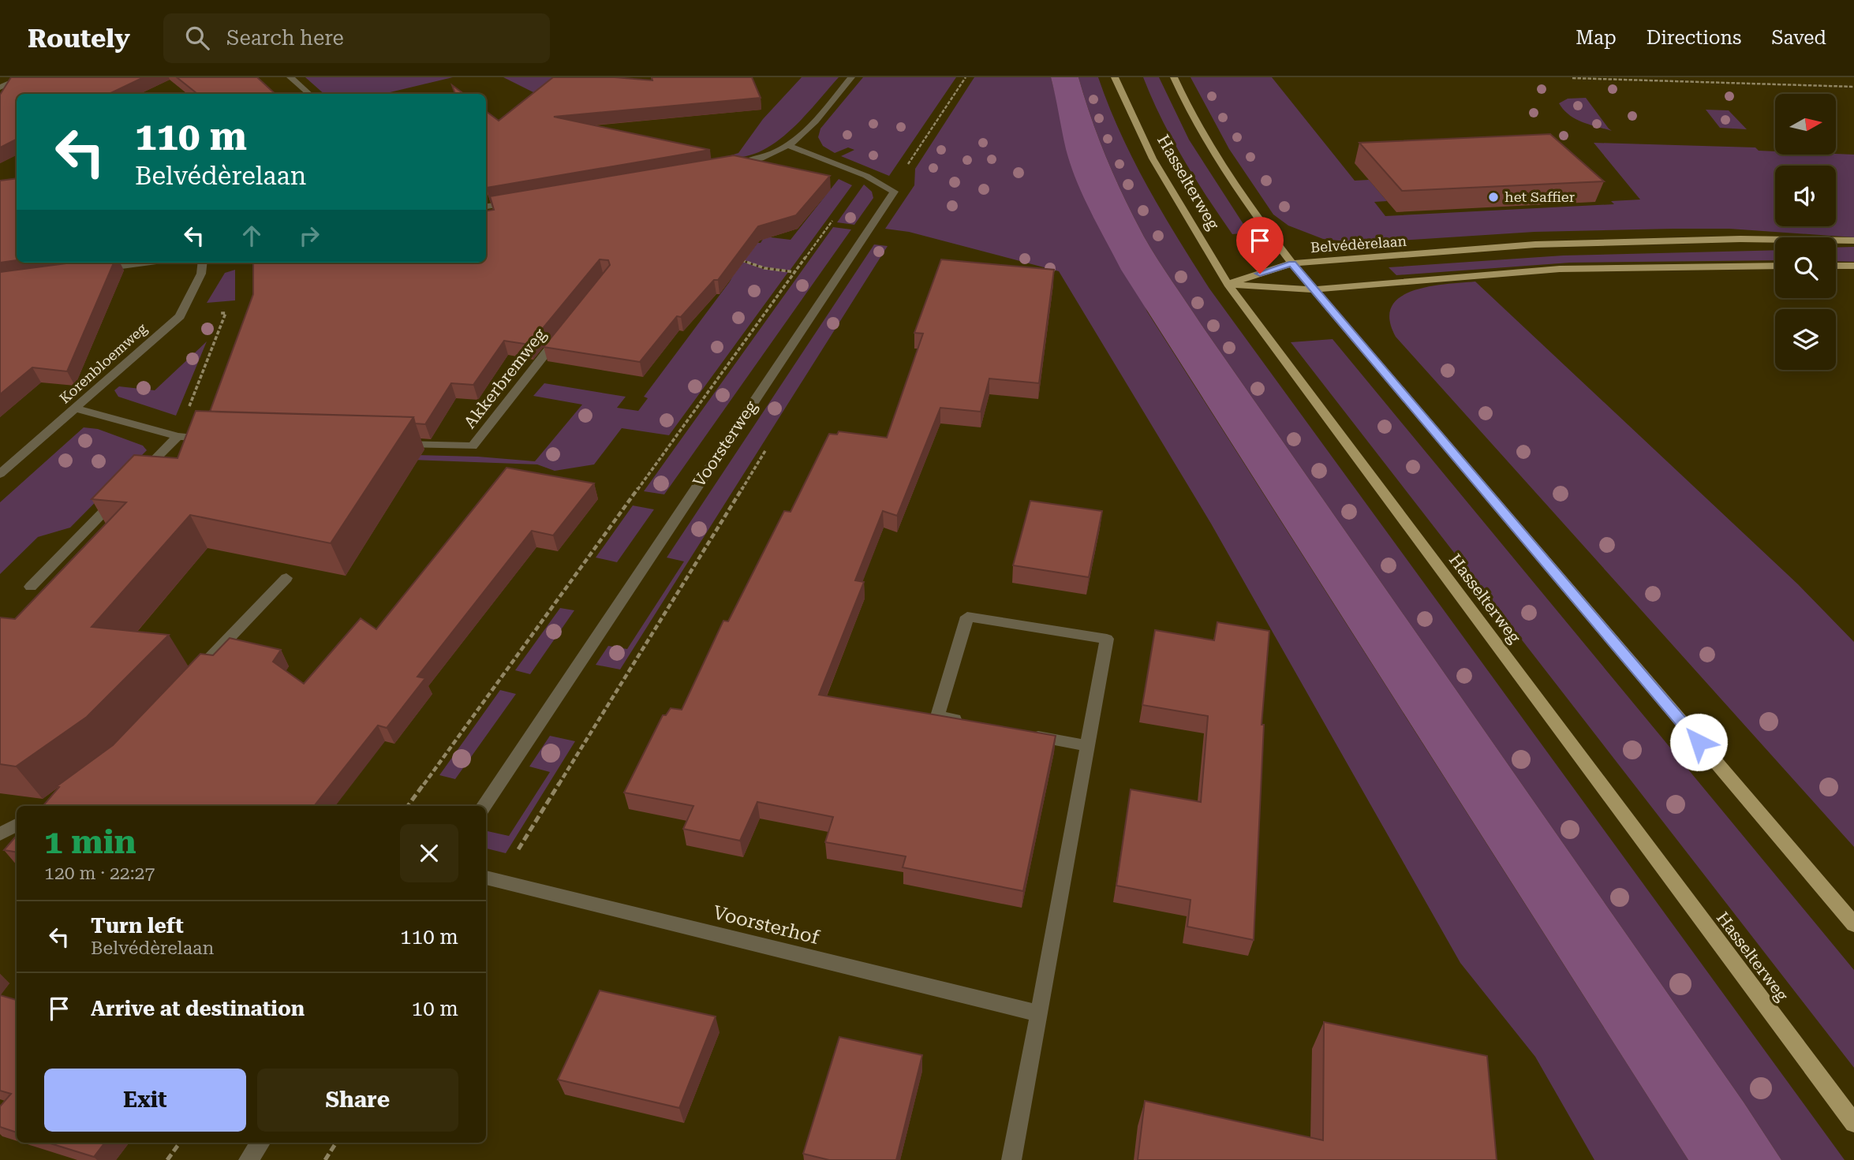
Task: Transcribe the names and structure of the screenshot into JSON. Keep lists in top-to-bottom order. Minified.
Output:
{"streets":{"main road":["Hasselterweg","Belvédèrelaan"],"street":["Korenbloemweg","Akkerbremweg","Voorsterweg","Voorsterhof"]},"crossings":[["Hasselterweg","Belvédèrelaan"]],"places":["het Saffier"],"north":"right","page":{"header":"Routely","search":"Search here","nav":["Map","Directions","Saved"],"turn":["110 m","Belvédèrelaan"],"heading":["1 min","120 m · 22:27"],"list":[{"name":"Turn left","note":"Belvédèrelaan","value":"110 m"},{"name":"Arrive at destination","value":"10 m"}],"buttons":["Exit","Share"]}}
